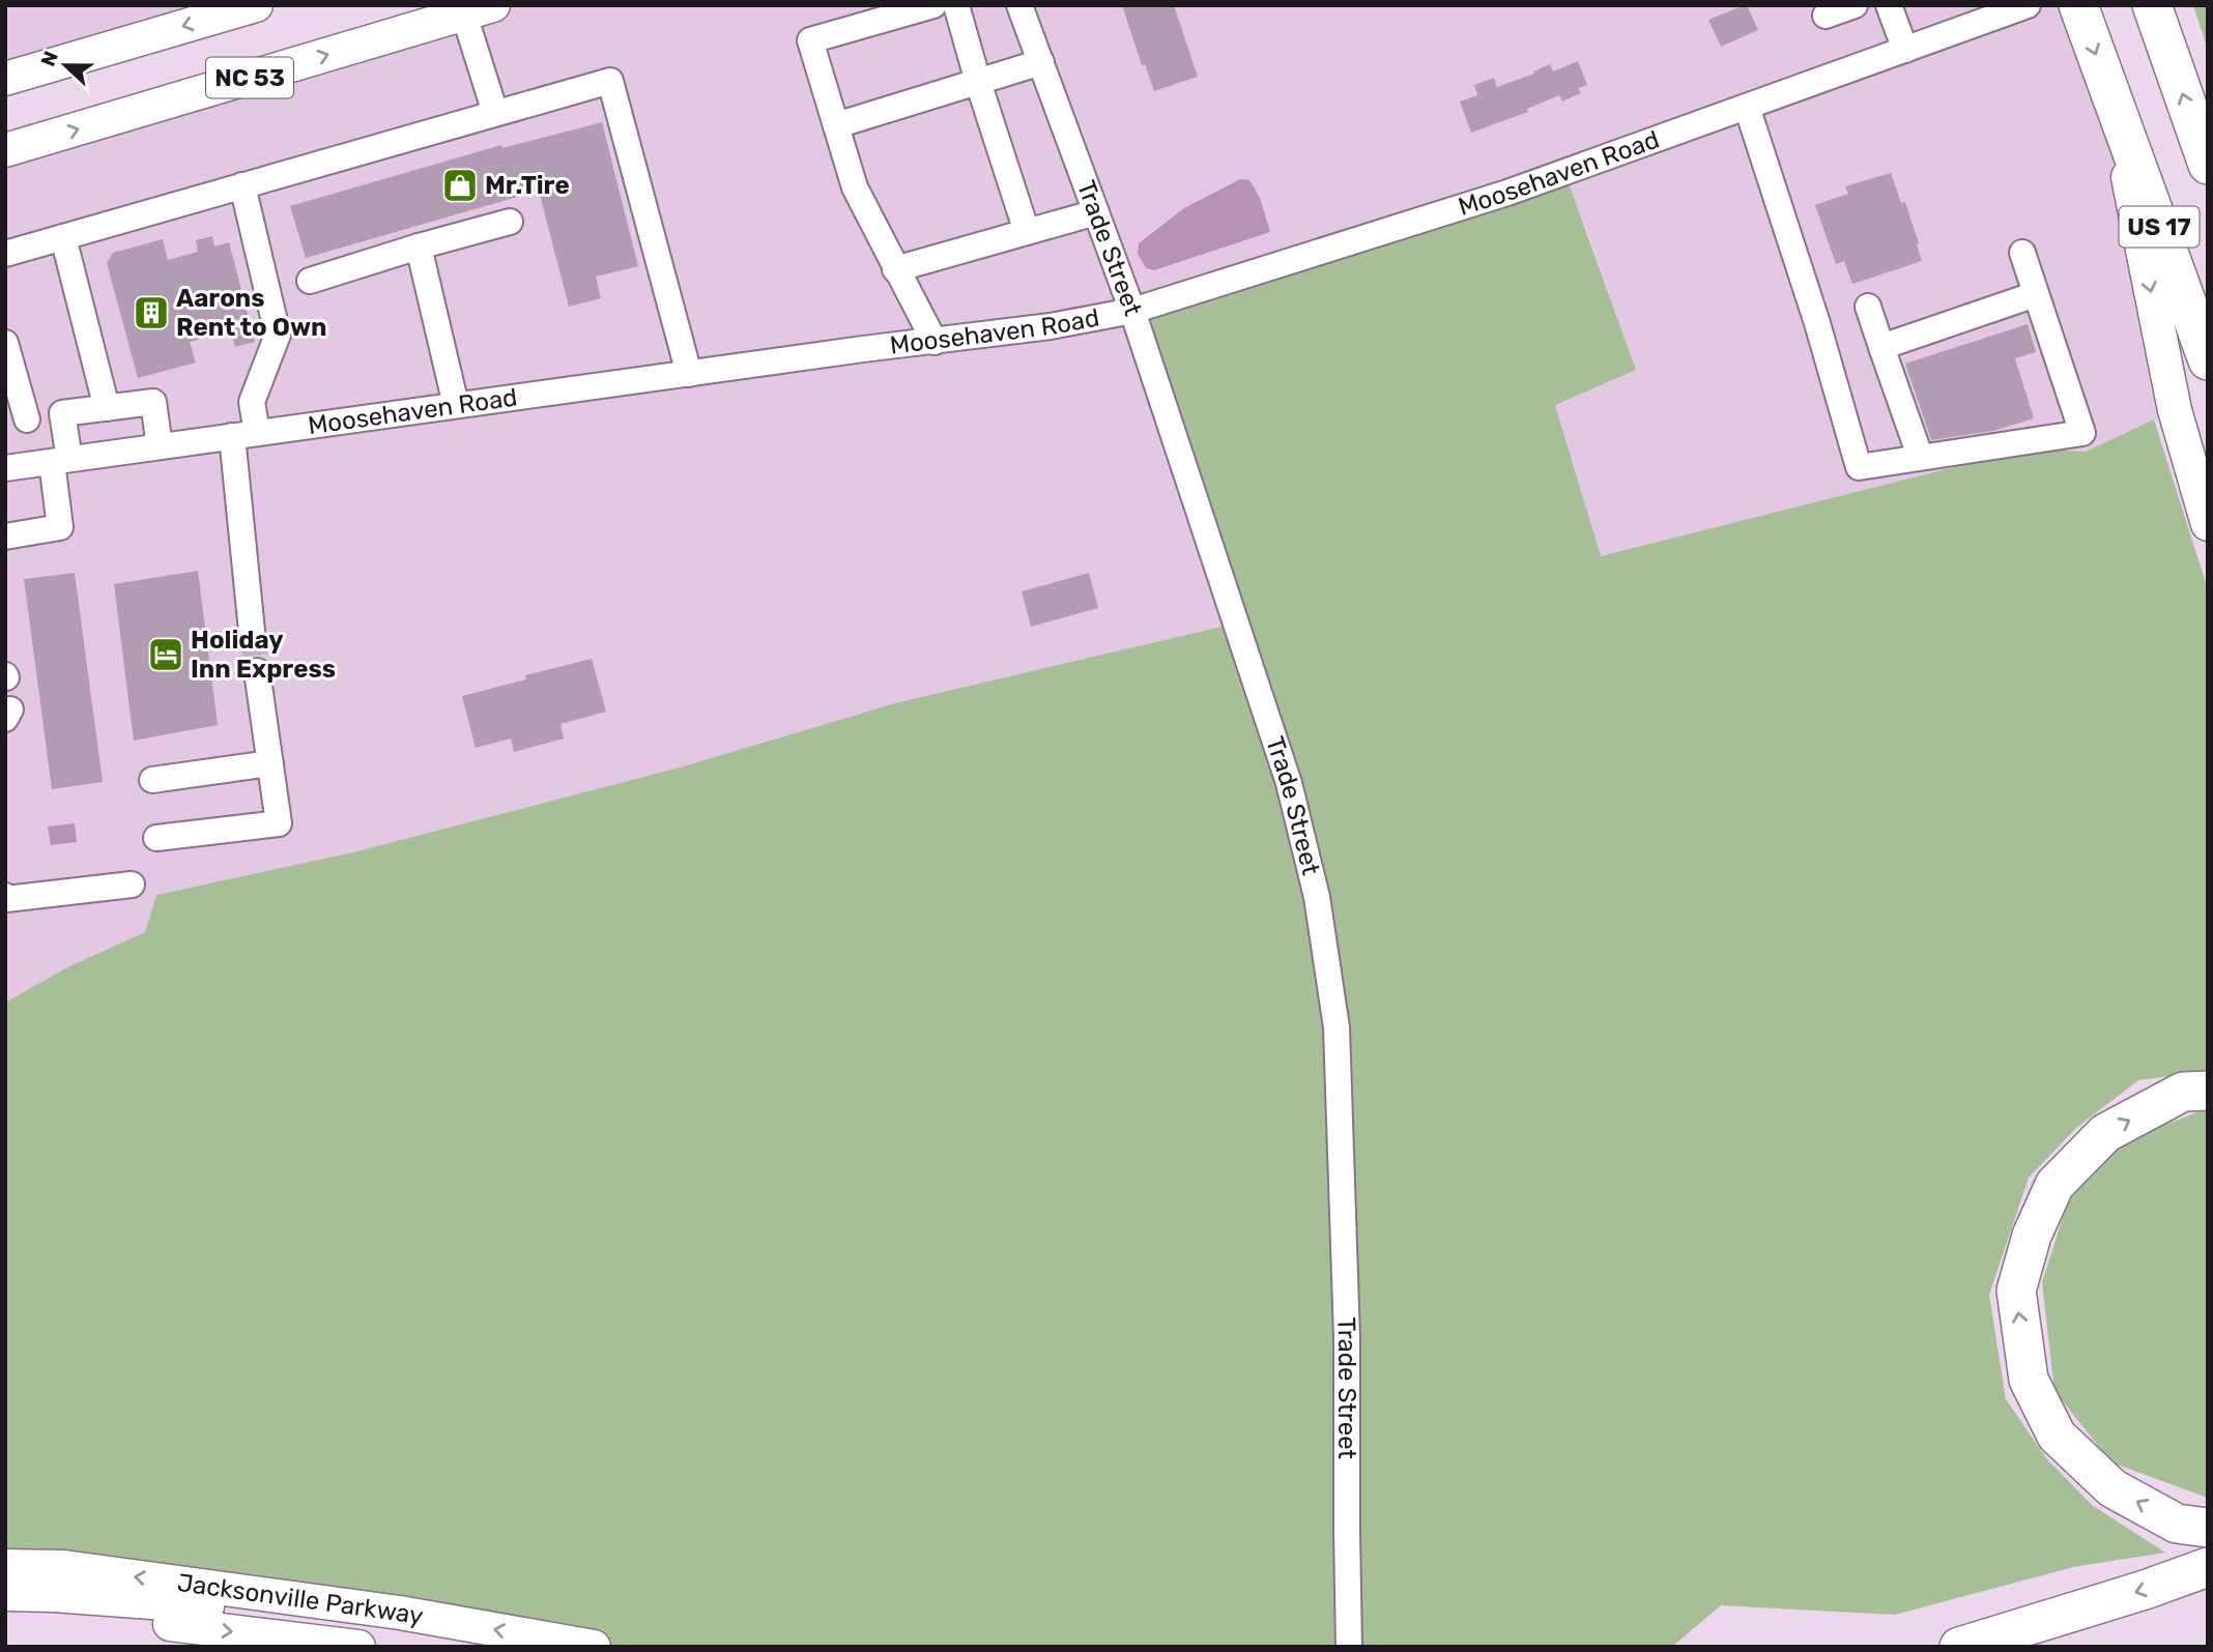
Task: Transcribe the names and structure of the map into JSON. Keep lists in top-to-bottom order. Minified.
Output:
{"streets":{"highway":["US 17"],"main road":["NC 53","Jacksonville Parkway"],"street":["Moosehaven Road","Trade Street"]},"crossings":[["Moosehaven Road","Trade Street"]],"places":{"shop":["Mr.Tire"],"building":["Aarons Rent to Own"],"hotel":["Holiday Inn Express"]},"north":"left"}
